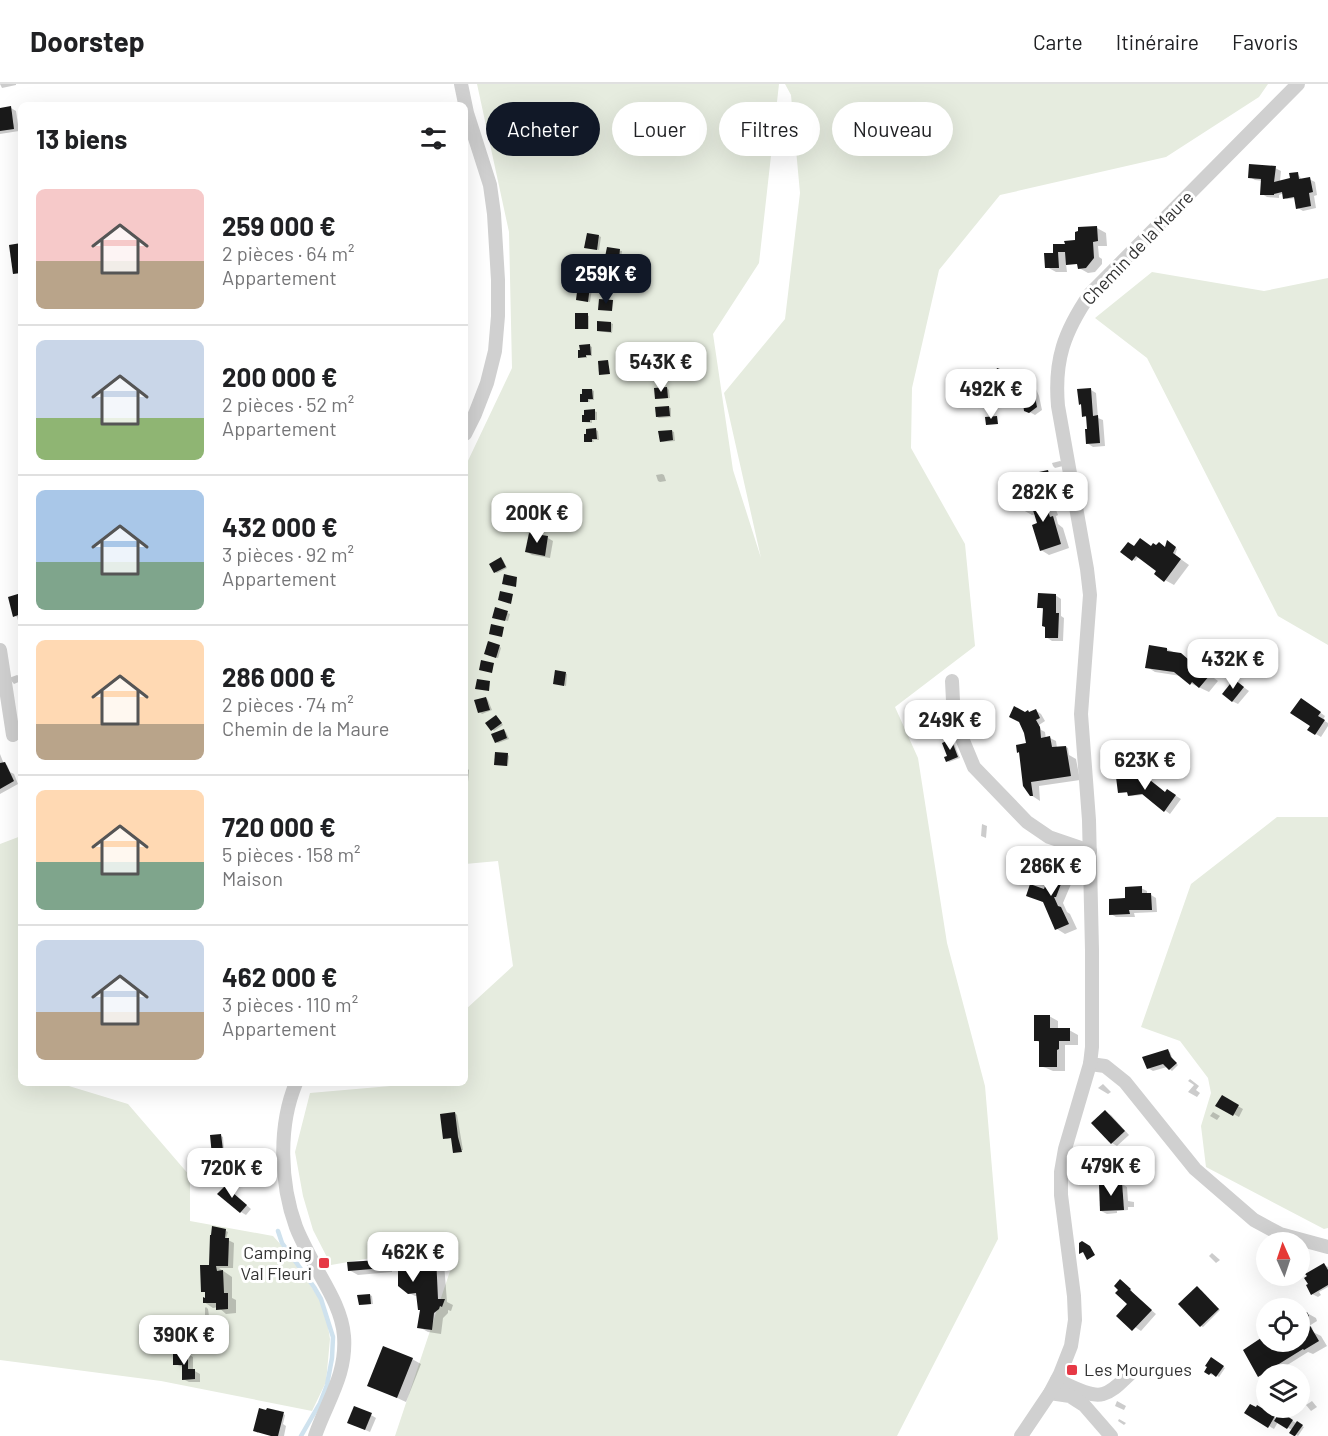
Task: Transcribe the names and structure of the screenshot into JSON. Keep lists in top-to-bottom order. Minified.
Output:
{"streets":{"street":["Chemin de la Maure"]},"places":{"transit":["Camping Val Fleuri","Les Mourgues"]},"north":"top","page":{"header":"Doorstep","nav":["Carte","Itinéraire","Favoris"],"chip":["Acheter","Louer","Filtres","Nouveau"],"heading":"13 biens","list":[{"name":"259 000 €","note":"2 pièces · 64 m² · Appartement"},{"name":"200 000 €","note":"2 pièces · 52 m² · Appartement"},{"name":"432 000 €","note":"3 pièces · 92 m² · Appartement"},{"name":"286 000 €","note":"2 pièces · 74 m² · Chemin de la Maure"},{"name":"720 000 €","note":"5 pièces · 158 m² · Maison"},{"name":"462 000 €","note":"3 pièces · 110 m² · Appartement"}],"price":["259K €","543K €","492K €","282K €","200K €","432K €","249K €","623K €","286K €","479K €","720K €","462K €","390K €"]}}
